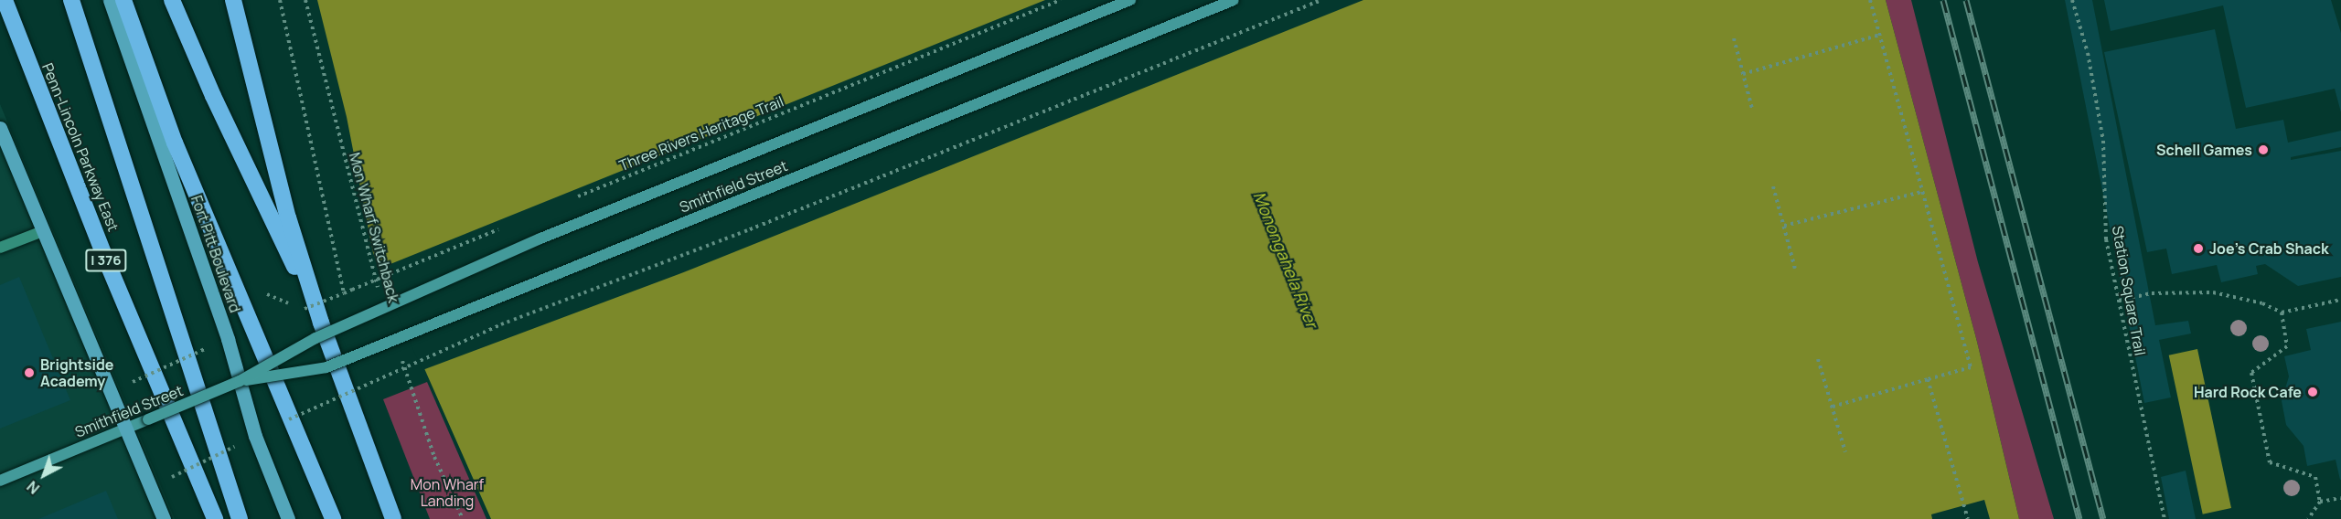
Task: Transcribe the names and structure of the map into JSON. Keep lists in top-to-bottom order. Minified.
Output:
{"streets":{"highway":["Penn-Lincoln Parkway East","I 376"],"main road":["Smithfield Street","Fort Pitt Boulevard"],"path":["Three Rivers Heritage Trail","Mon Wharf Switchback","Station Square Trail"]},"crossings":[["Smithfield Street","Fort Pitt Boulevard"]],"water":["Monongahela River"],"parks":["Mon Wharf Landing"],"places":["Schell Games","Joe's Crab Shack","Brightside Academy","Hard Rock Cafe"],"north":"bottom left"}
